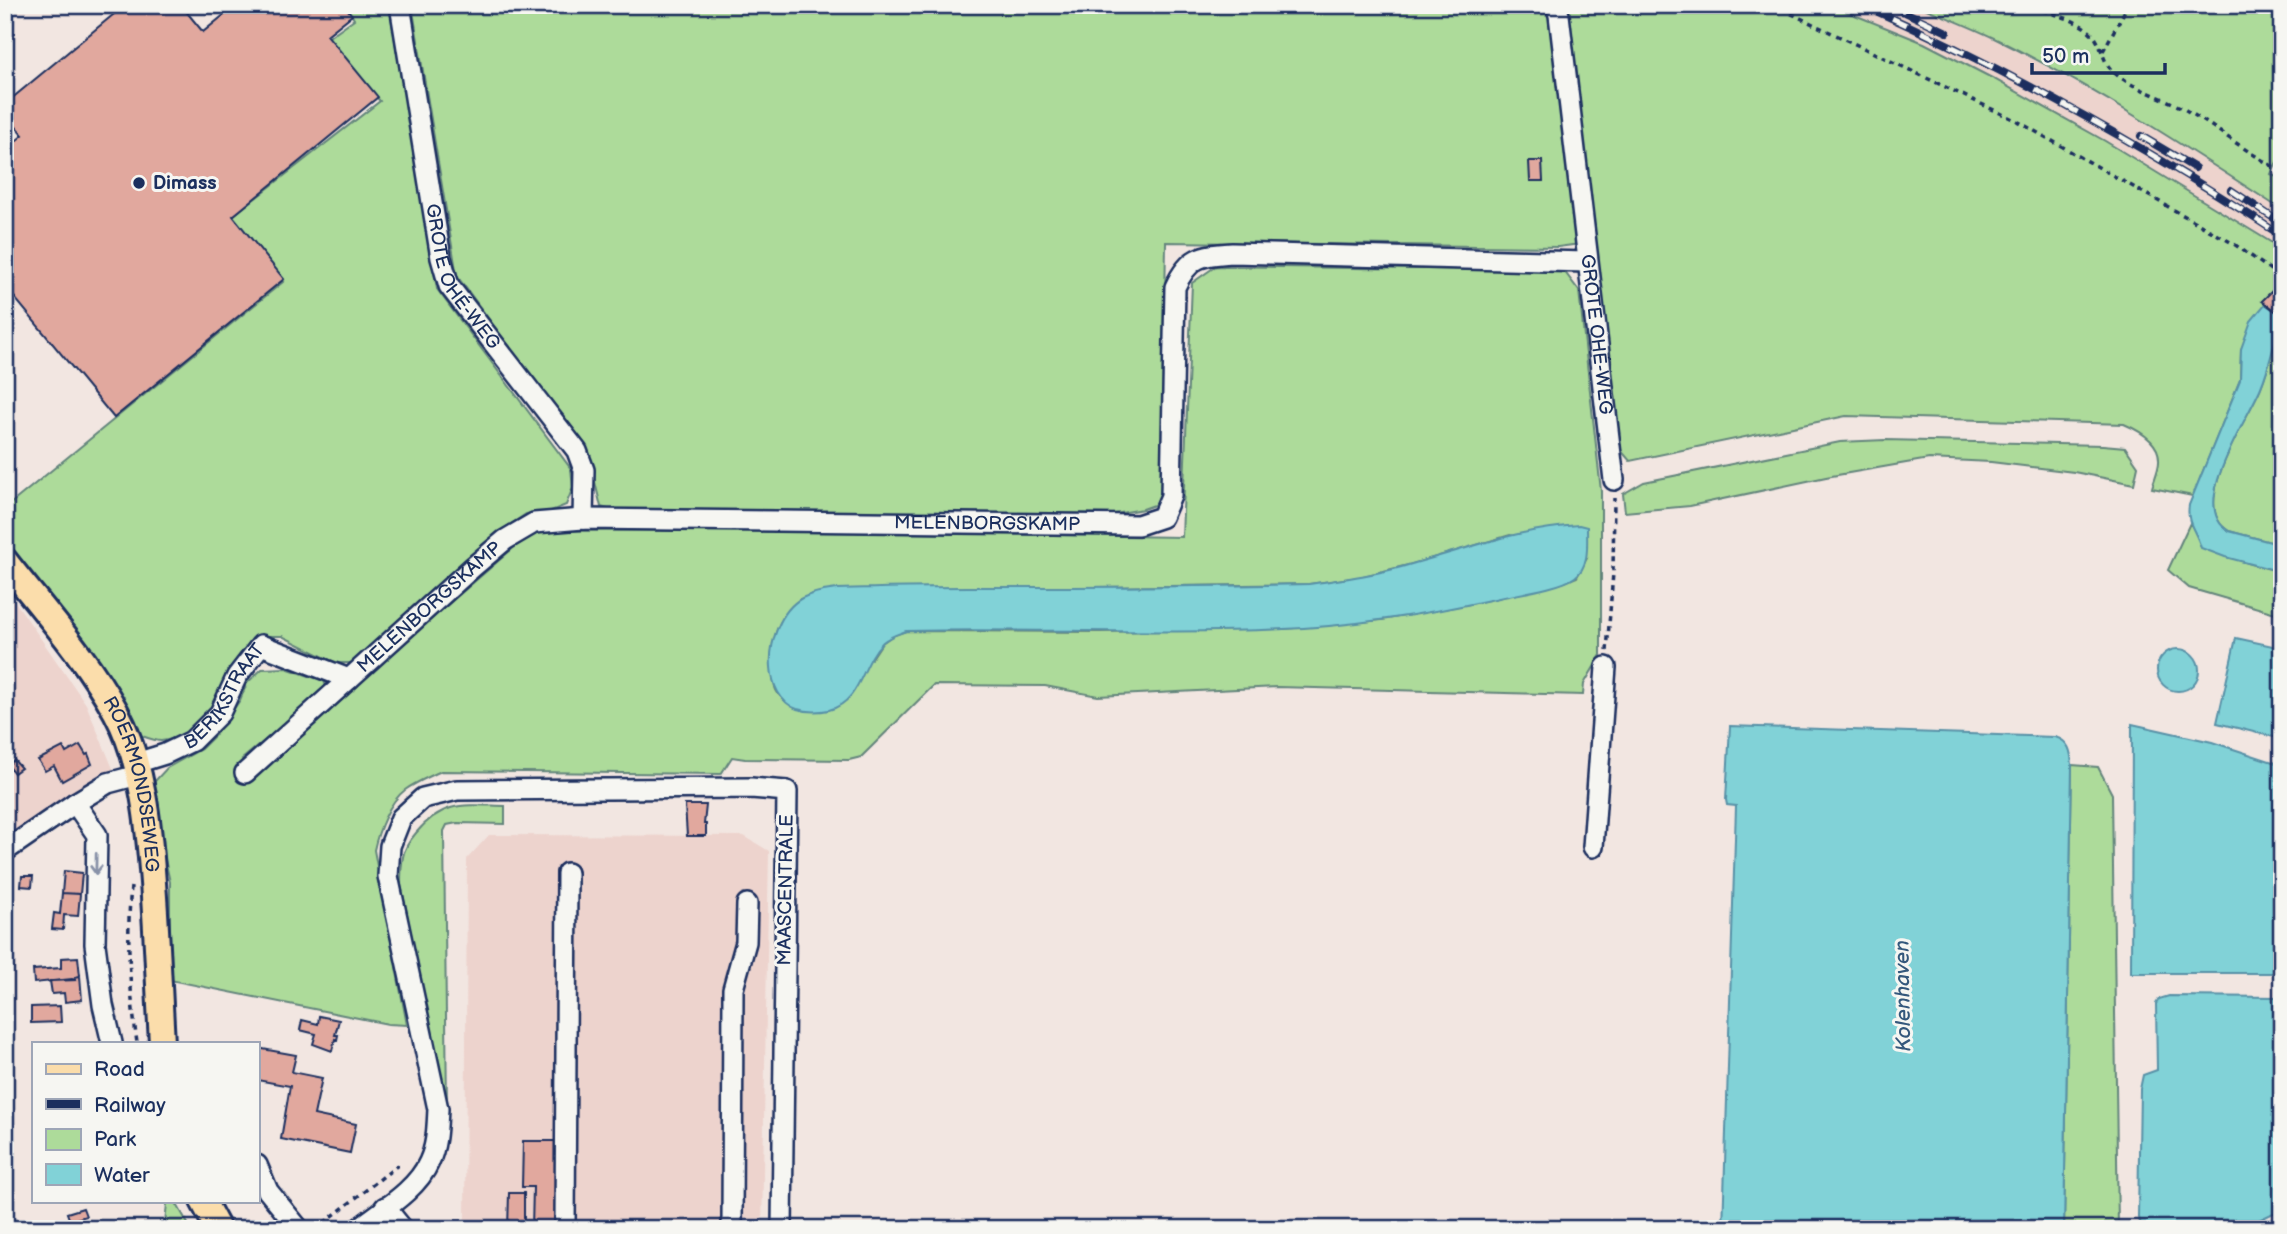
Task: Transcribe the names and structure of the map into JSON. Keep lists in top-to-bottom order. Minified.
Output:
{"streets":{"main road":["ROERMONDSEWEG"],"street":["GROTE OHÉ-WEG","MELENBORGSKAMP","BERIKSTRAAT","MAASCENTRALE"]},"crossings":[["GROTE OHÉ-WEG","MELENBORGSKAMP"],["MELENBORGSKAMP","BERIKSTRAAT"],["BERIKSTRAAT","ROERMONDSEWEG"]],"water":["Kolenhaven"],"places":["Dimass"],"legend":["Road","Railway","Park","Water"],"scale_bar":"50 m"}
